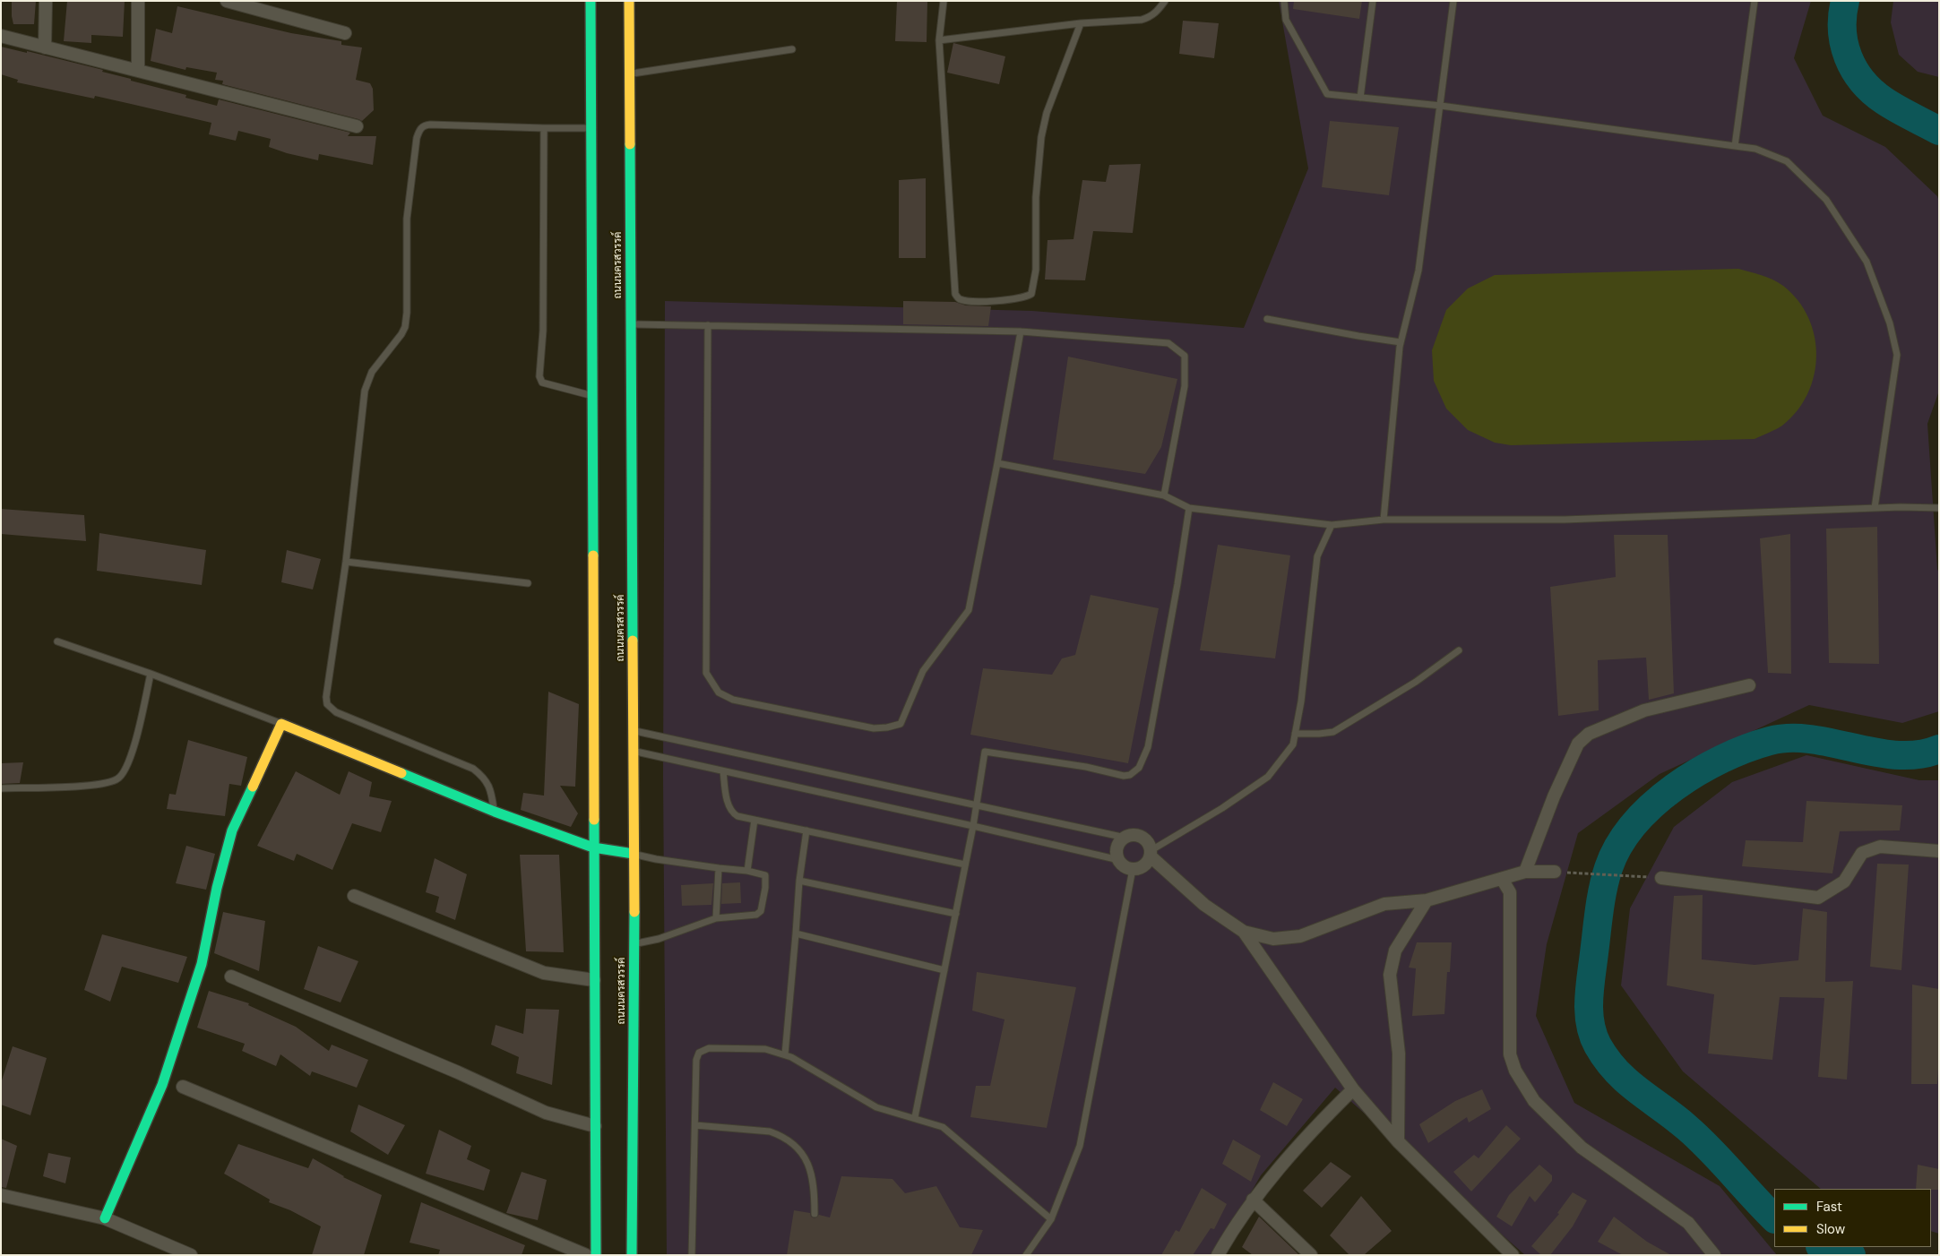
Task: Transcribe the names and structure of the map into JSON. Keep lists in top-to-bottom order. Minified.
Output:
{"streets":{"main road":["ถนนนครสวรรค์"]},"legend":["Fast","Slow"]}
